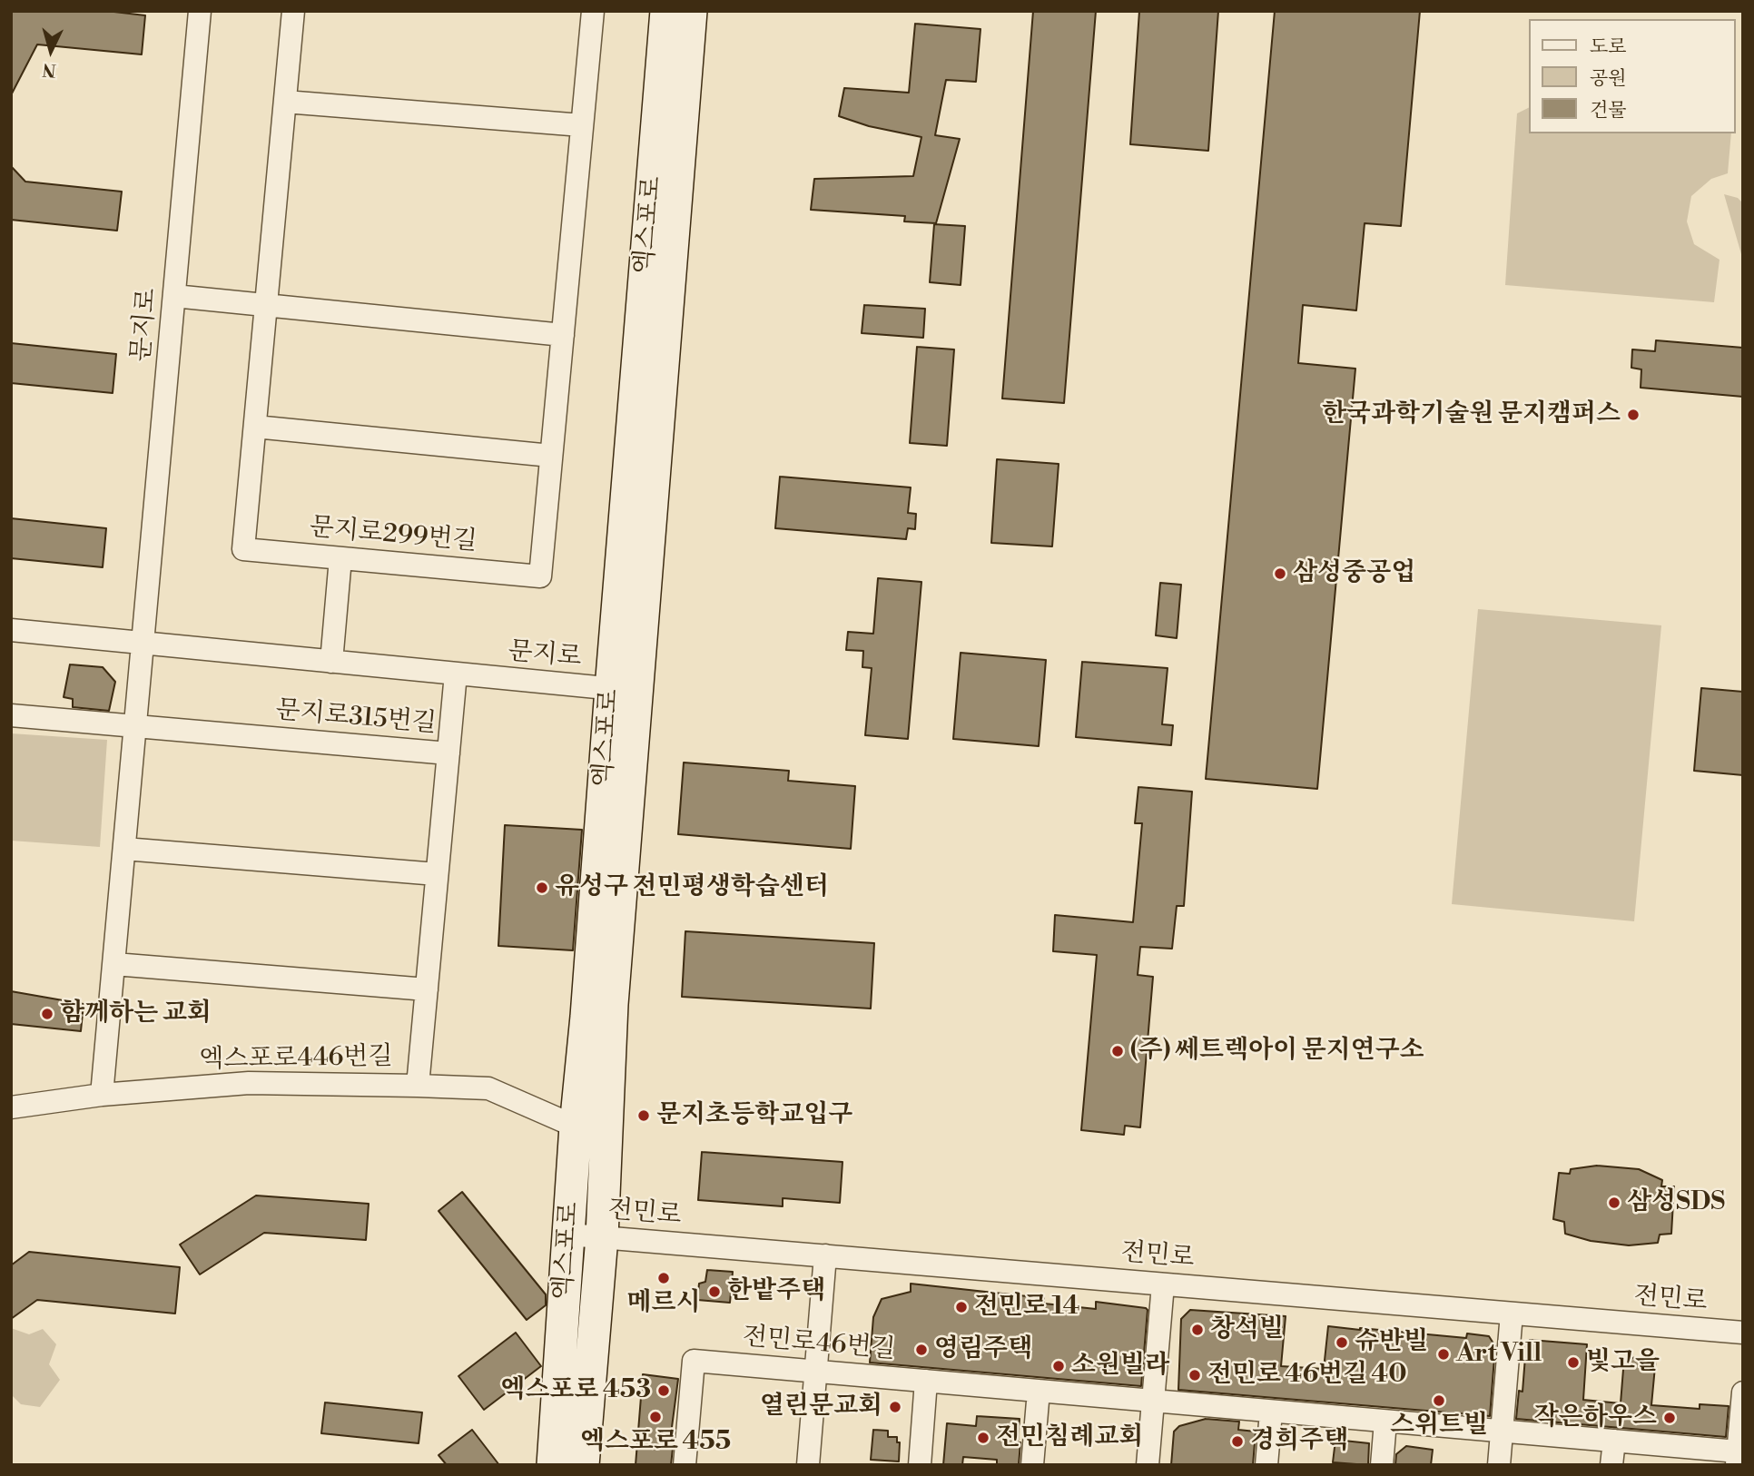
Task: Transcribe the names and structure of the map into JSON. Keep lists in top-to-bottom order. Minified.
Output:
{"streets":{"main road":["엑스포로"],"street":["문지로","문지로299번길","문지로315번길","엑스포로446번길","전민로","전민로46번길"]},"crossings":[["엑스포로","문지로"],["엑스포로","엑스포로446번길"],["엑스포로","전민로"],["문지로","문지로315번길"],["문지로","엑스포로446번길"],["문지로315번길","엑스포로446번길"]],"places":["한국과학기술원 문지캠퍼스","삼성중공업","유성구 전민평생학습센터","함께하는 교회","(주) 쎄트렉아이 문지연구소","문지초등학교입구","삼성SDS","메르시","한밭주택","전민로 14","창석빌","슈반빌","영림주택","Art Vill","빛고을","소원빌라","전민로 46번길 40","엑스포로 453","스위트빌","열린문교회","엑스포로 455","작은하우스","전민침례교회","경희주택"],"legend":["도로","공원","건물"],"north":"bottom"}
